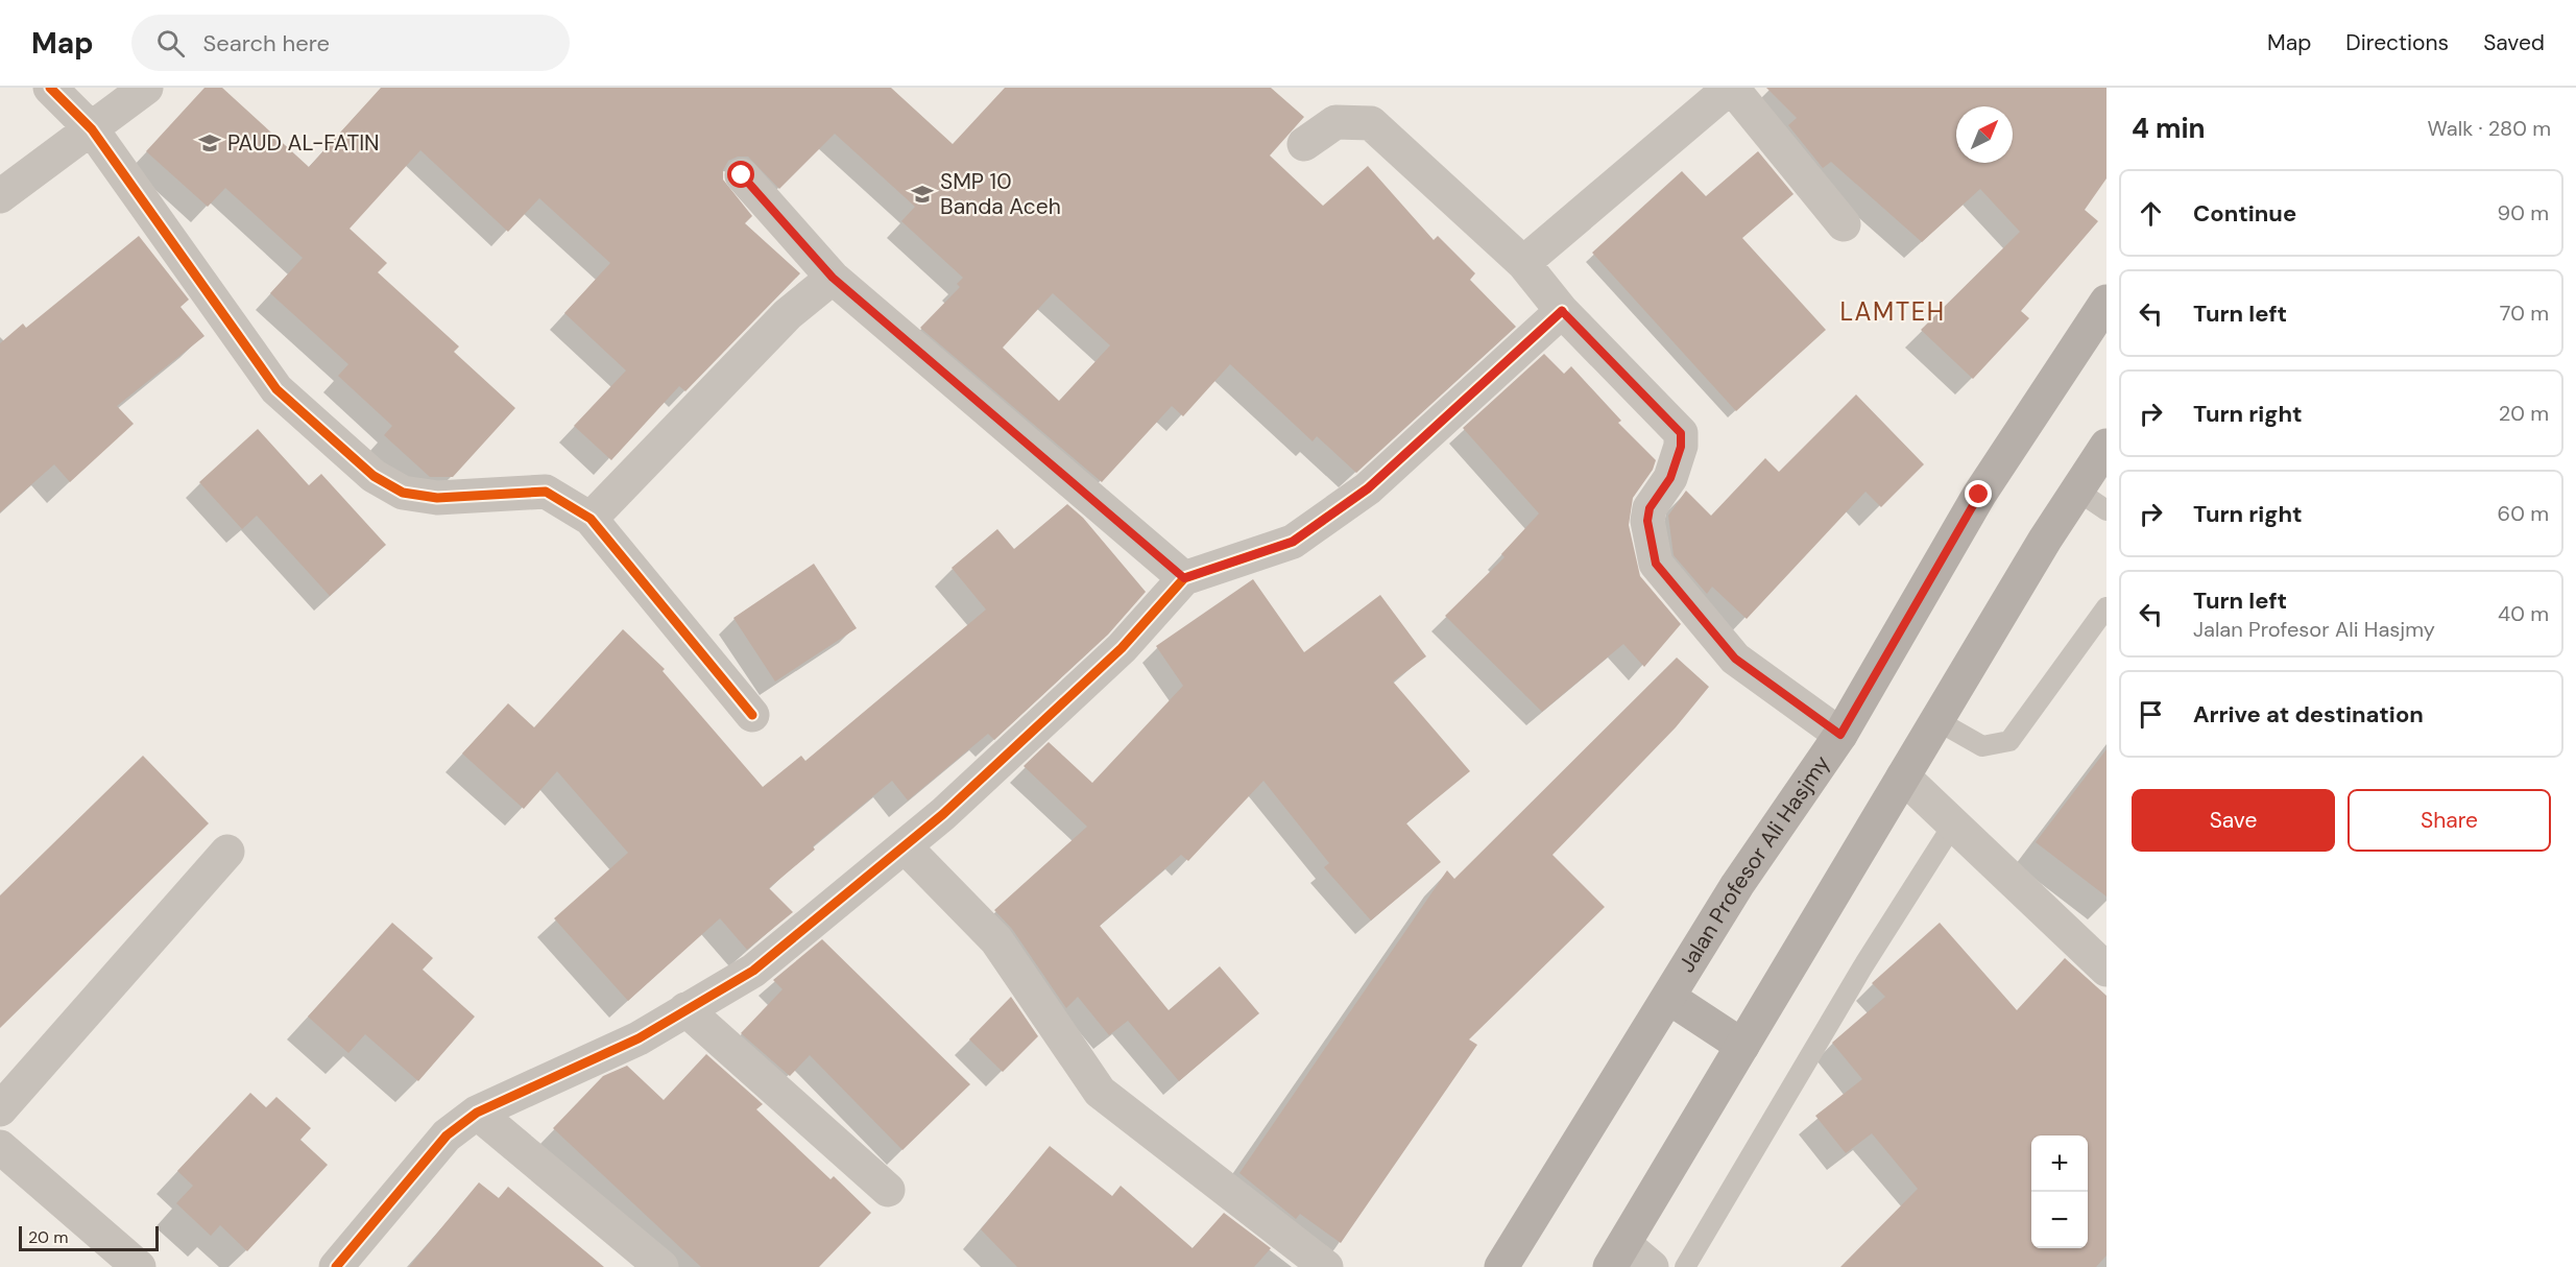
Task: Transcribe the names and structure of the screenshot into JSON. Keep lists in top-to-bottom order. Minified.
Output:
{"streets":{"main road":["Jalan Profesor Ali Hasjmy"]},"districts":["LAMTEH"],"places":{"school or university":["PAUD AL-FATIN","SMP 10 Banda Aceh"]},"scale_bar":"20 m","north":"top right","page":{"header":"Map","search":"Search here","nav":["Map","Directions","Saved"],"heading":["4 min","Walk · 280 m"],"list":[["Continue","90 m"],["Turn left","70 m"],["Turn right","20 m"],["Turn right","60 m"],["Turn left","Jalan Profesor Ali Hasjmy","40 m"],"Arrive at destination"],"buttons":["Save","Share"],"map_buttons":["+","−"],"scale":"20 m"}}
